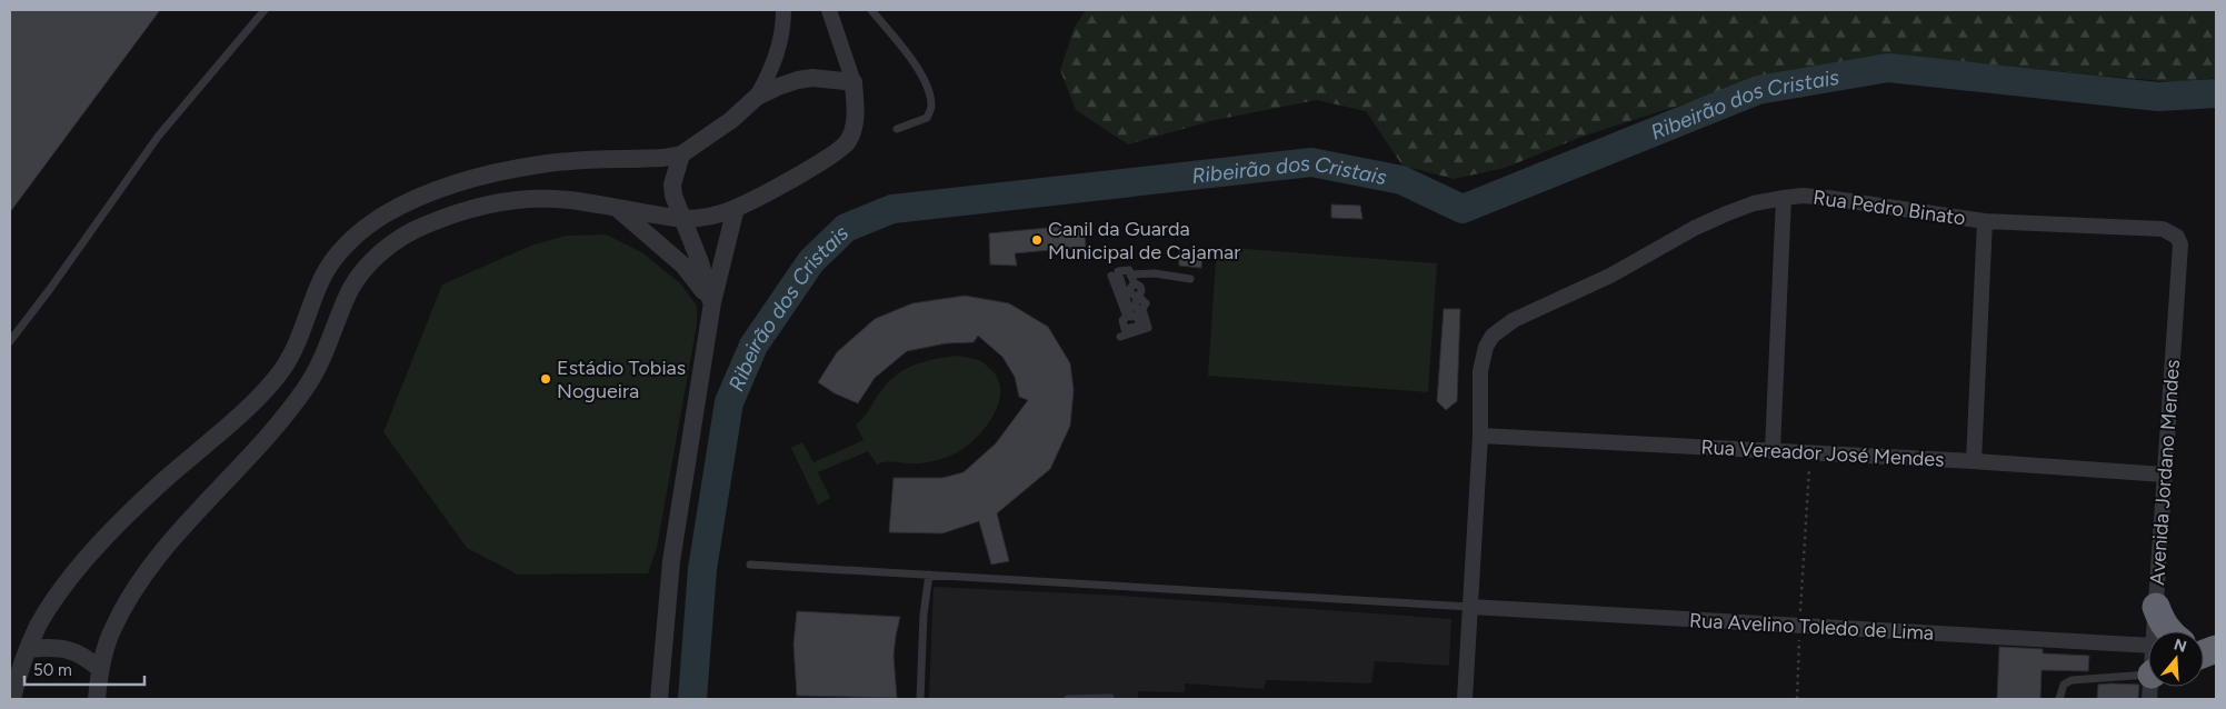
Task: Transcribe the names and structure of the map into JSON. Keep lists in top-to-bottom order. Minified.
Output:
{"streets":{"street":["Rua Pedro Binato","Rua Vereador José Mendes","Avenida Jordano Mendes","Rua Avelino Toledo de Lima"]},"crossings":[["Rua Pedro Binato","Rua Vereador José Mendes"],["Rua Pedro Binato","Avenida Jordano Mendes"],["Rua Pedro Binato","Rua Avelino Toledo de Lima"],["Rua Vereador José Mendes","Avenida Jordano Mendes"]],"water":["Ribeirão dos Cristais"],"places":["Canil da Guarda Municipal de Cajamar","Estádio Tobias Nogueira"],"scale_bar":"50 m","north":"top"}
